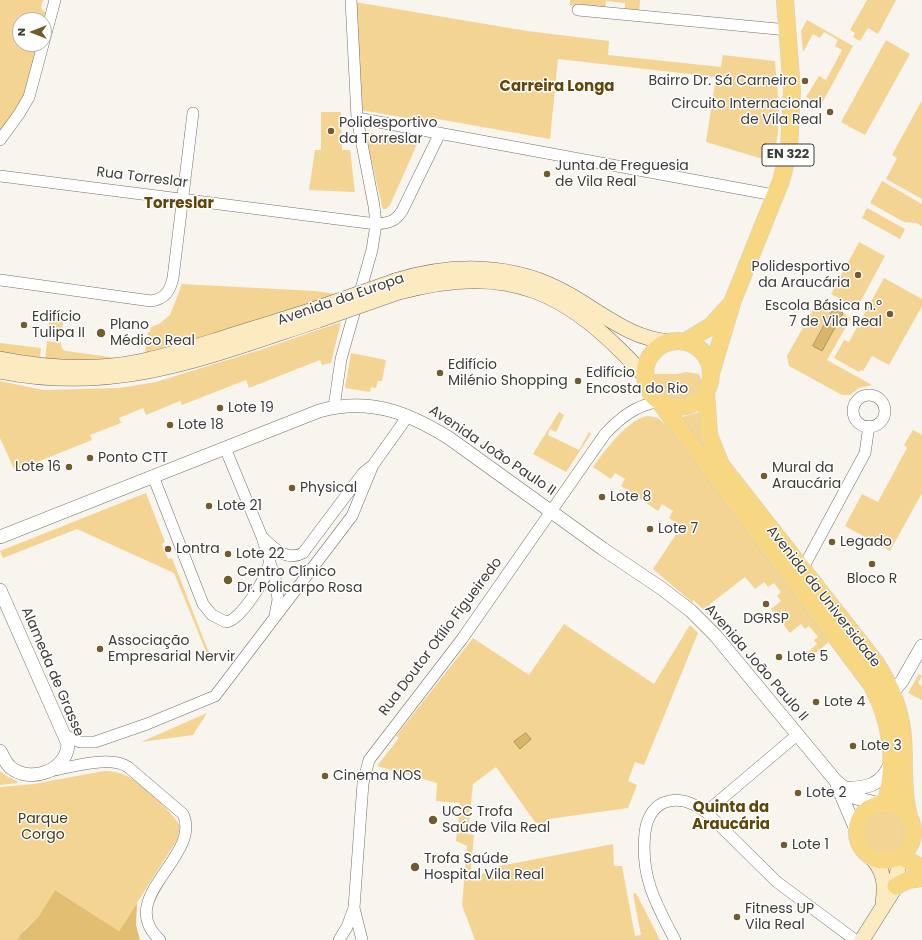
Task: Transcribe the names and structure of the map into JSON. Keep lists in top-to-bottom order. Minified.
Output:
{"streets":{"main road":["EN 322","Avenida da Europa","Avenida da Universidade"],"street":["Rua Torreslar","Avenida João Paulo II","Rua Doutor Otílio Figueiredo","Alameda de Grasse"]},"crossings":[["EN 322","Avenida da Europa"],["EN 322","Avenida da Universidade"],["EN 322","Rua Doutor Otílio Figueiredo"],["Avenida da Europa","Avenida da Universidade"],["Avenida da Europa","Rua Doutor Otílio Figueiredo"],["Avenida João Paulo II","Rua Doutor Otílio Figueiredo"],["Avenida da Universidade","Rua Doutor Otílio Figueiredo"]],"districts":["Carreira Longa","Torreslar","Quinta da Araucária"],"parks":["Parque Corgo"],"places":["Bairro Dr. Sá Carneiro","Circuito Internacional de Vila Real","Polidesportivo da Torreslar","Junta de Freguesia de Vila Real","Polidesportivo da Araucária","Escola Básica n.º 7 de Vila Real","Edifício Tulipa II","Plano Médico Real","Edifício Milénio Shopping","Edifício Encosta do Rio","Lote 19","Lote 18","Ponto CTT","Lote 16","Mural da Araucária","Physical","Lote 8","Lote 21","Lote 7","Legado","Lontra","Lote 22","Bloco R","Centro Clínico Dr. Policarpo Rosa","DGRSP","Associação Empresarial Nervir","Lote 5","Lote 4","Lote 3","Cinema NOS","Lote 2","UCC Trofa Saúde Vila Real","Lote 1","Trofa Saúde Hospital Vila Real","Fitness UP Vila Real"],"north":"left"}
